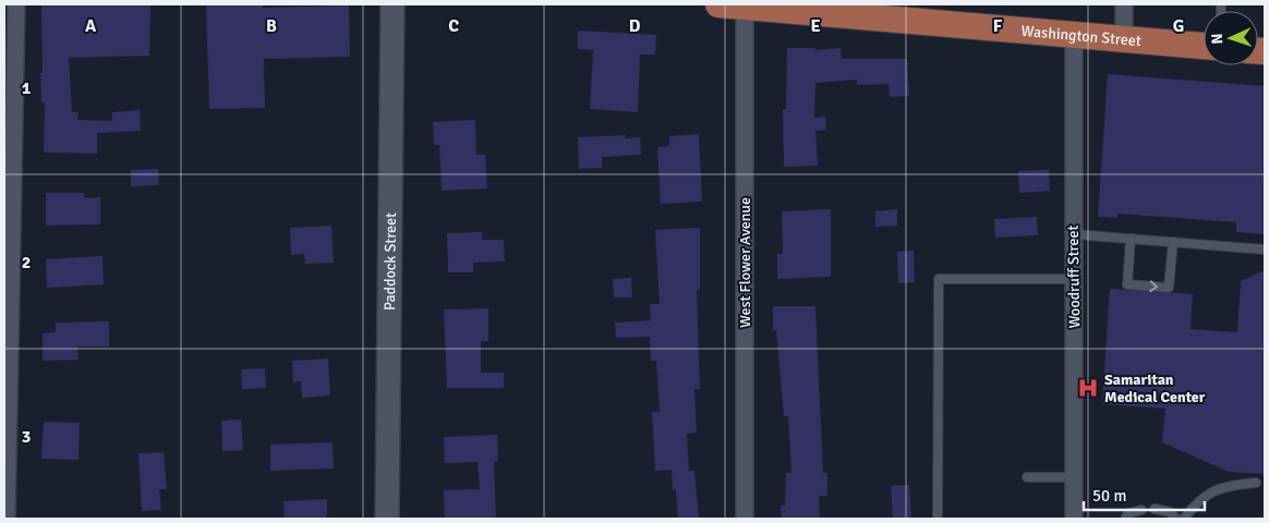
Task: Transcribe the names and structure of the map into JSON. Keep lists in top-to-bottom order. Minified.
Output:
{"streets":{"main road":["Washington Street","Paddock Street"],"street":["West Flower Avenue","Woodruff Street"]},"crossings":[["Washington Street","West Flower Avenue"],["Washington Street","Woodruff Street"]],"places":{"hospital":["Samaritan Medical Center"]},"scale_bar":"50 m","north":"left","grid":{"columns":["A","B","C","D","E","F","G"],"rows":["1","2","3"]}}
